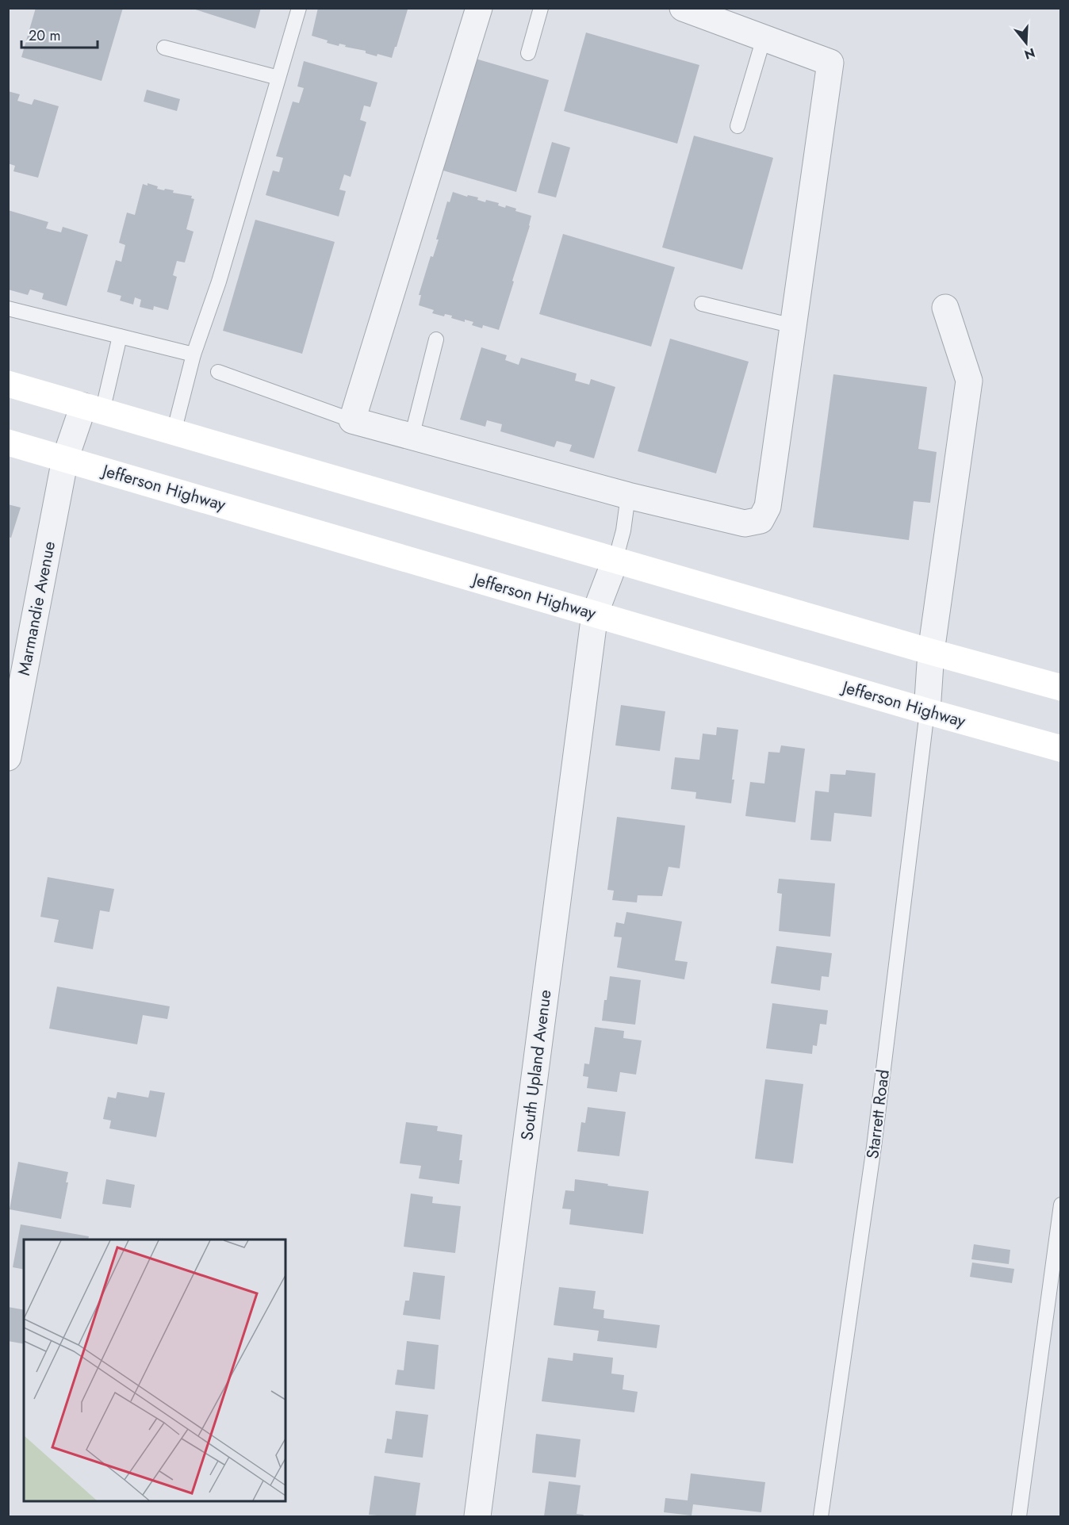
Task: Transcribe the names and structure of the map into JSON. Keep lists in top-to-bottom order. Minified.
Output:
{"streets":{"main road":["Jefferson Highway"],"street":["Marmandie Avenue","South Upland Avenue"],"lane":["Starrett Road"]},"crossings":[["Jefferson Highway","Marmandie Avenue"],["Jefferson Highway","South Upland Avenue"],["Jefferson Highway","Starrett Road"]],"scale_bar":"20 m","north":"bottom"}
